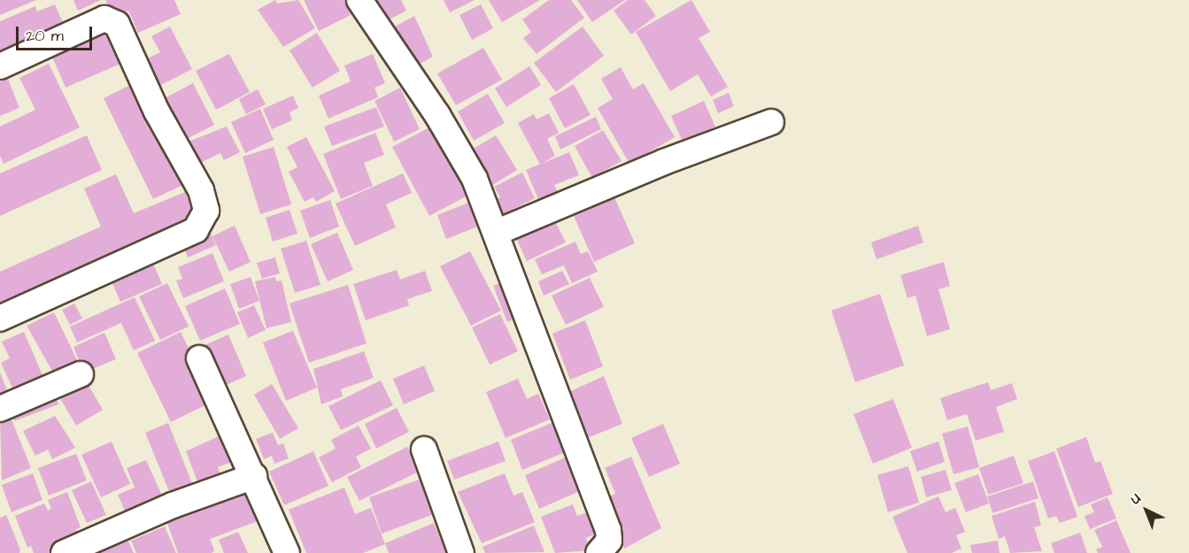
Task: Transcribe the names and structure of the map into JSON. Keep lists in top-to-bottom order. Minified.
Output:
{"scale_bar":"20 m","north":"top left"}
